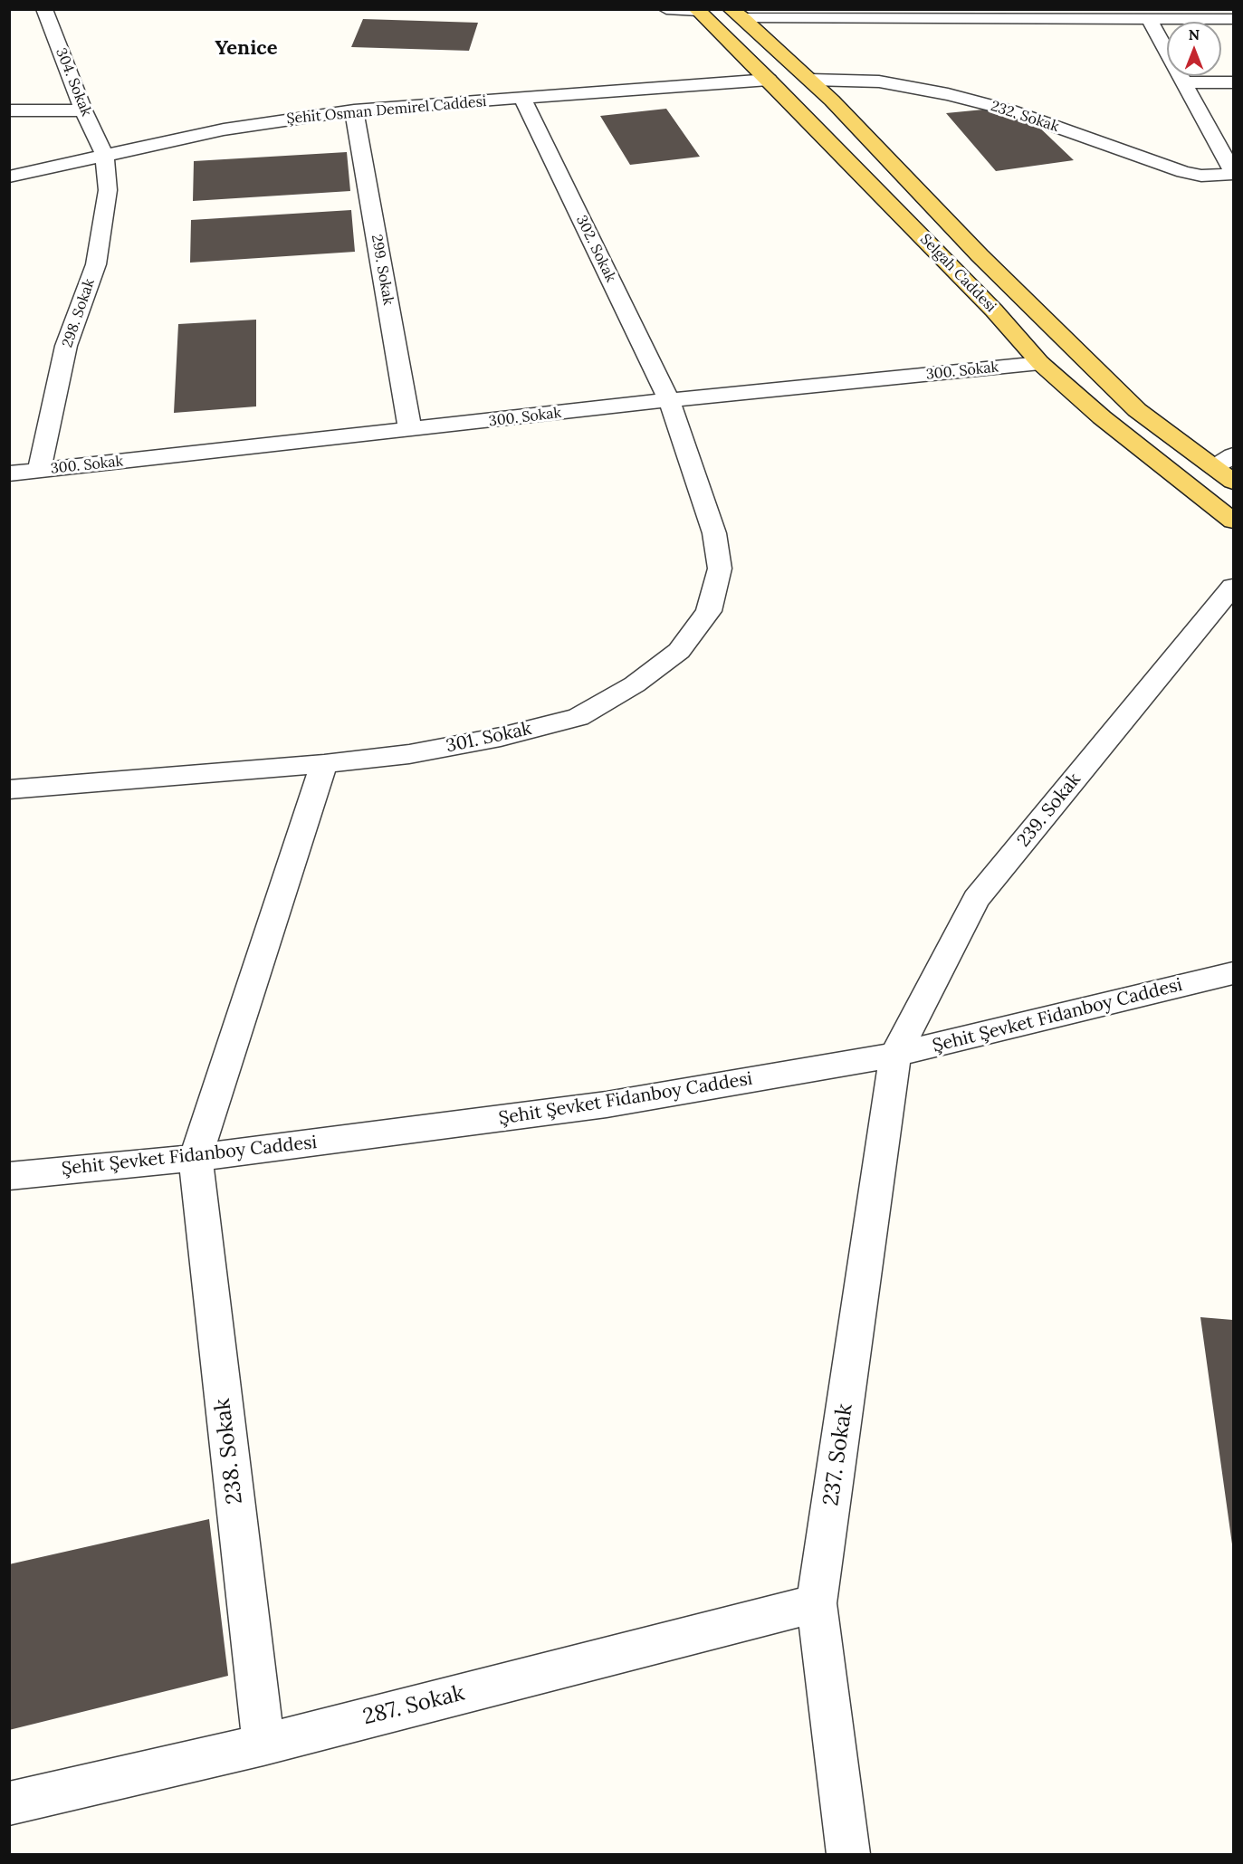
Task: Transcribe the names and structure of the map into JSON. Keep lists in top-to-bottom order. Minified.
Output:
{"streets":{"main road":["Selgah Caddesi"],"street":["304. Sokak","Şehit Osman Demirel Caddesi","232. Sokak","302. Sokak","299. Sokak","298. Sokak","300. Sokak","301. Sokak","239. Sokak","Şehit Şevket Fidanboy Caddesi","238. Sokak","237. Sokak","287. Sokak"]},"crossings":[["304. Sokak","Şehit Osman Demirel Caddesi"],["304. Sokak","298. Sokak"],["Şehit Osman Demirel Caddesi","302. Sokak"],["Şehit Osman Demirel Caddesi","299. Sokak"],["Şehit Osman Demirel Caddesi","Selgah Caddesi"],["Şehit Osman Demirel Caddesi","298. Sokak"],["232. Sokak","Selgah Caddesi"],["302. Sokak","300. Sokak"],["302. Sokak","301. Sokak"],["299. Sokak","300. Sokak"],["Selgah Caddesi","300. Sokak"],["298. Sokak","300. Sokak"],["300. Sokak","301. Sokak"],["239. Sokak","Şehit Şevket Fidanboy Caddesi"],["239. Sokak","237. Sokak"],["Şehit Şevket Fidanboy Caddesi","238. Sokak"],["Şehit Şevket Fidanboy Caddesi","237. Sokak"],["238. Sokak","287. Sokak"],["237. Sokak","287. Sokak"]],"districts":["Yenice"],"north":"top"}
